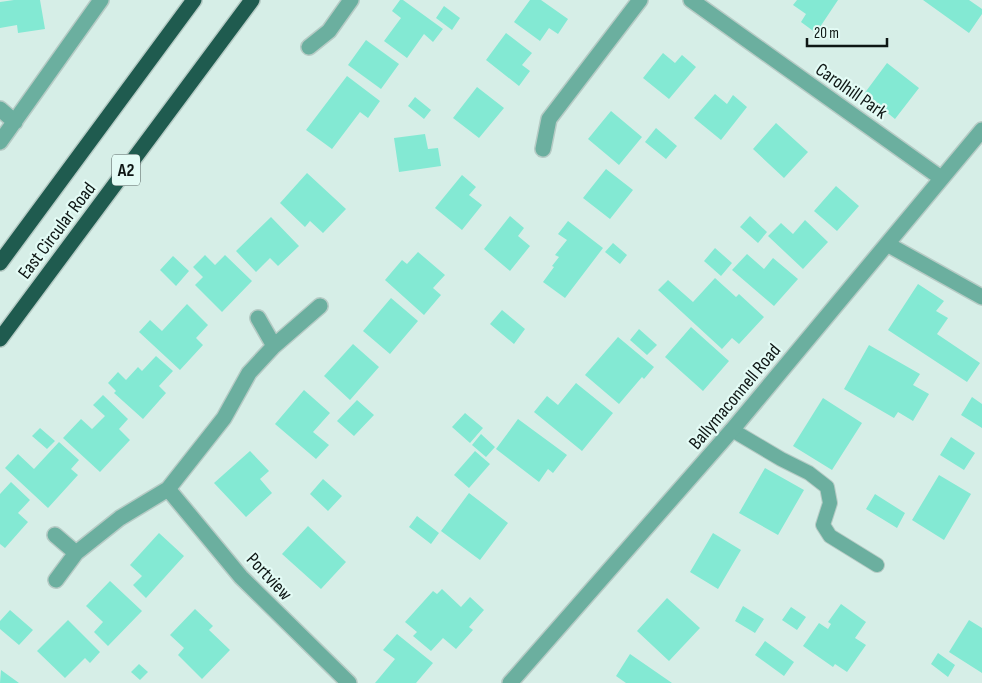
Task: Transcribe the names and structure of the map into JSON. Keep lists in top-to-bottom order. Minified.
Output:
{"streets":{"highway":["A2","East Circular Road"],"street":["Carolhill Park","Ballymaconnell Road","Portview"]},"crossings":[["Carolhill Park","Ballymaconnell Road"]],"scale_bar":"20 m"}
